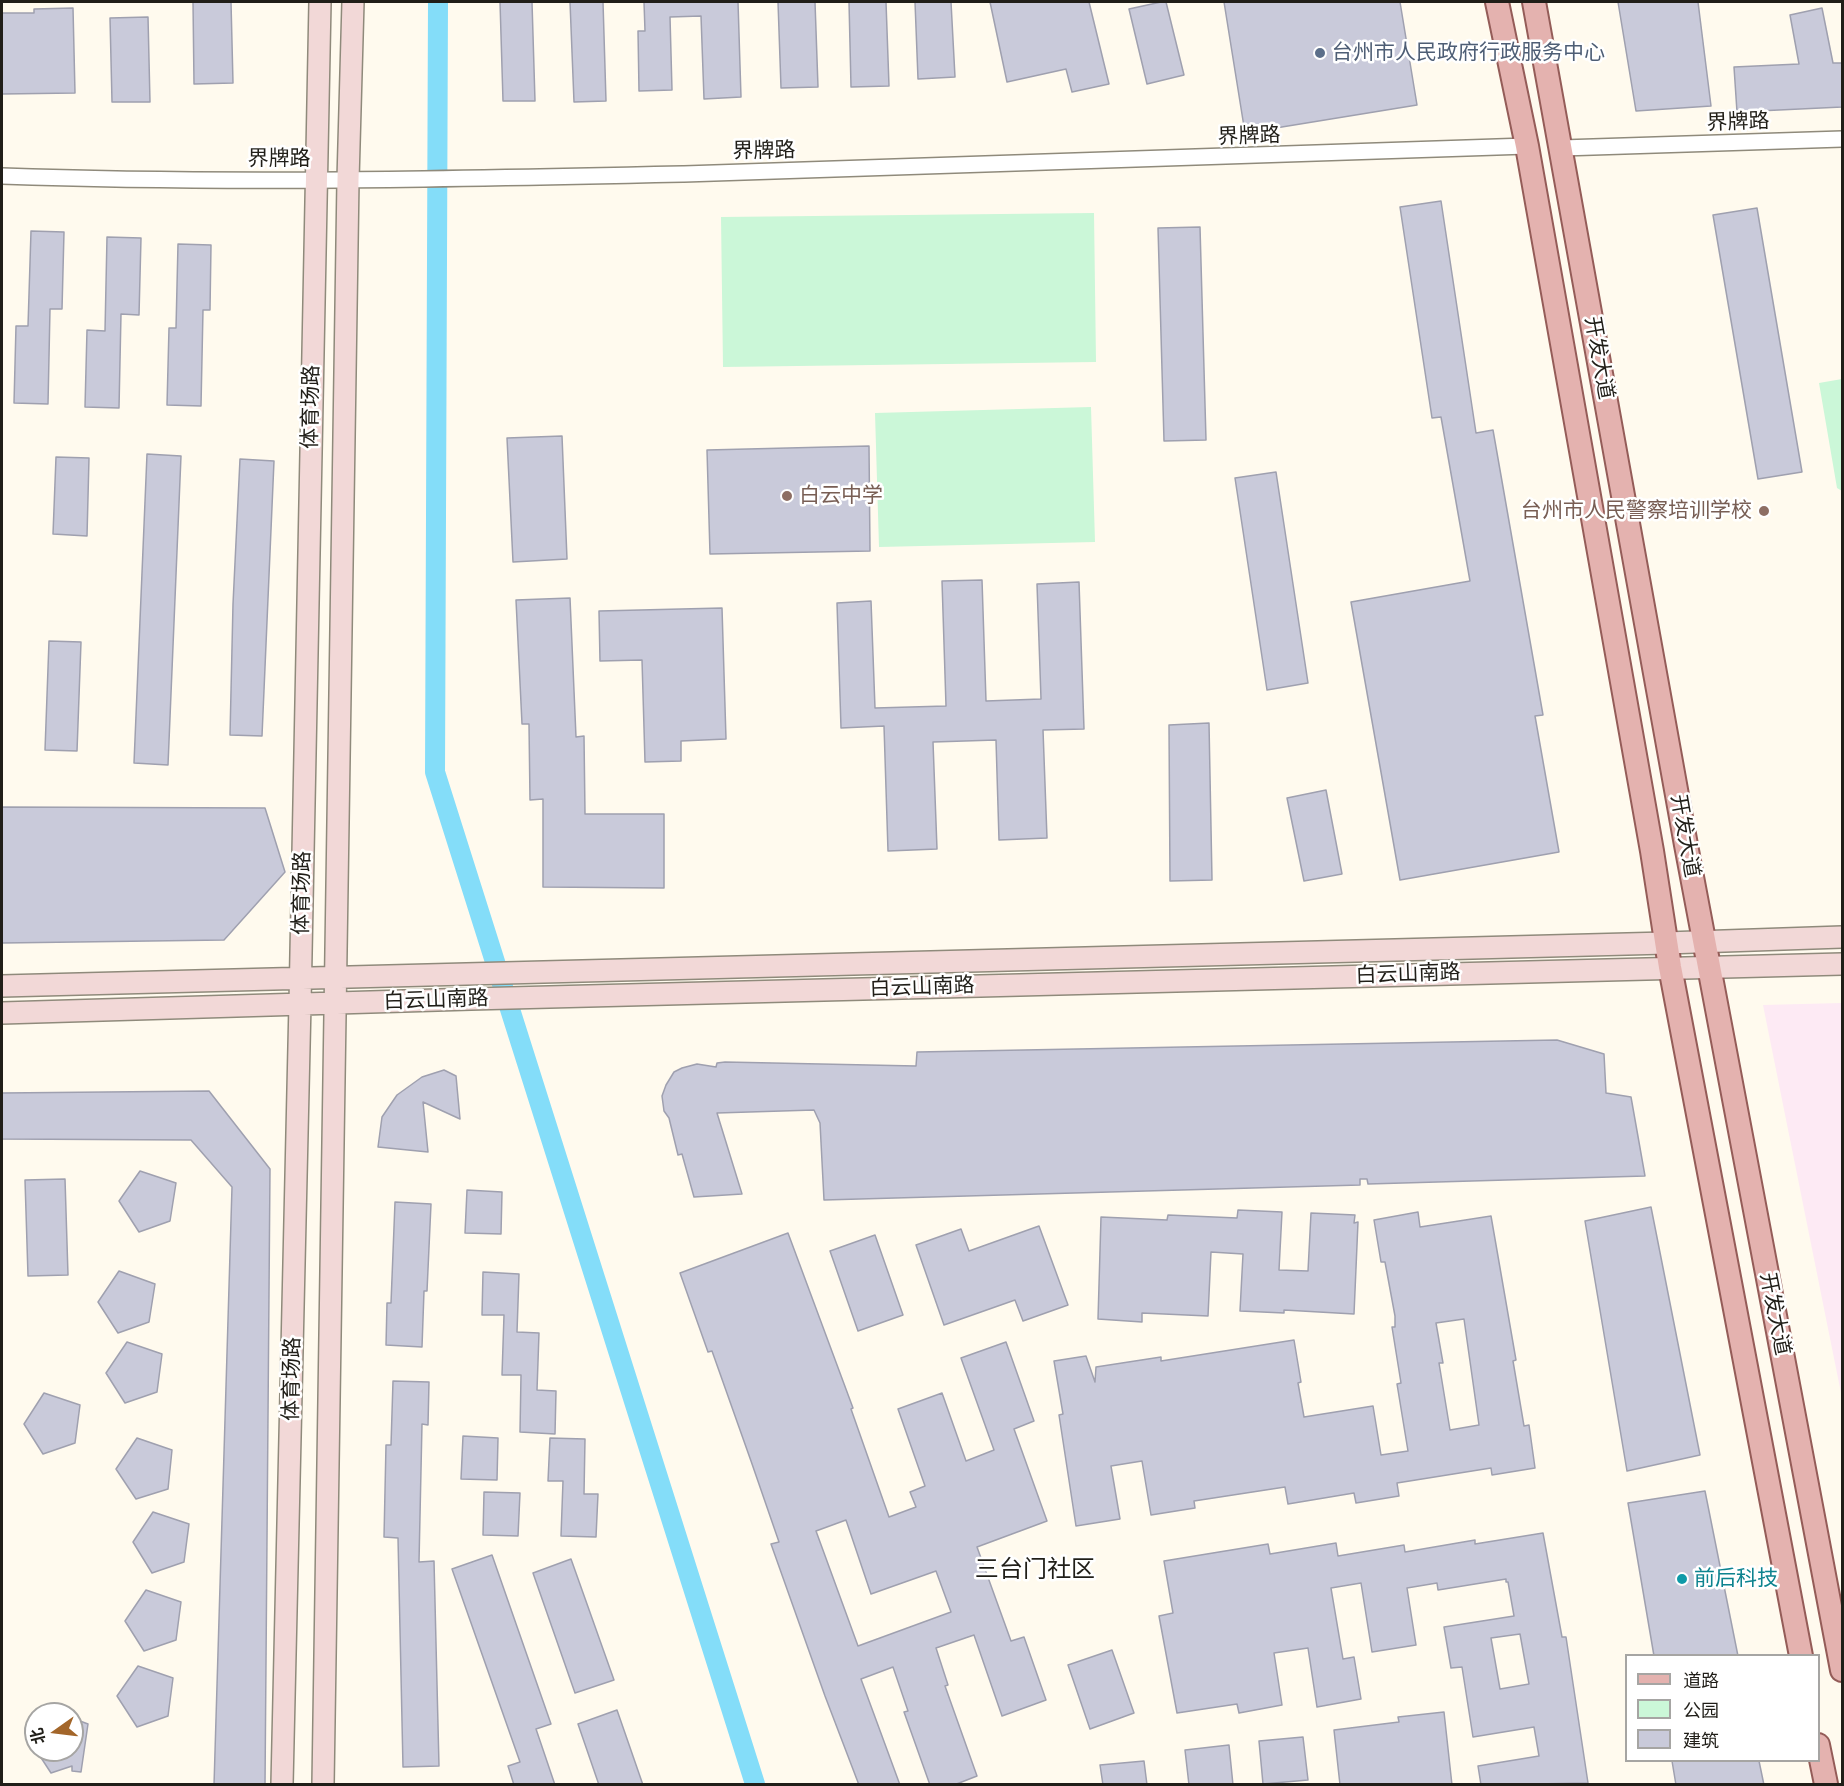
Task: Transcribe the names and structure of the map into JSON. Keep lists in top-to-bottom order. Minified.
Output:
{"streets":{"main road":["开发大道","体育场路","白云山南路"],"street":["界牌路"]},"crossings":[["界牌路","开发大道"],["界牌路","体育场路"],["开发大道","白云山南路"],["体育场路","白云山南路"]],"districts":["三台门社区"],"places":["台州市人民政府行政服务中心","白云中学","台州市人民警察培训学校","前后科技"],"legend":["道路","公园","建筑"],"north":"left"}
